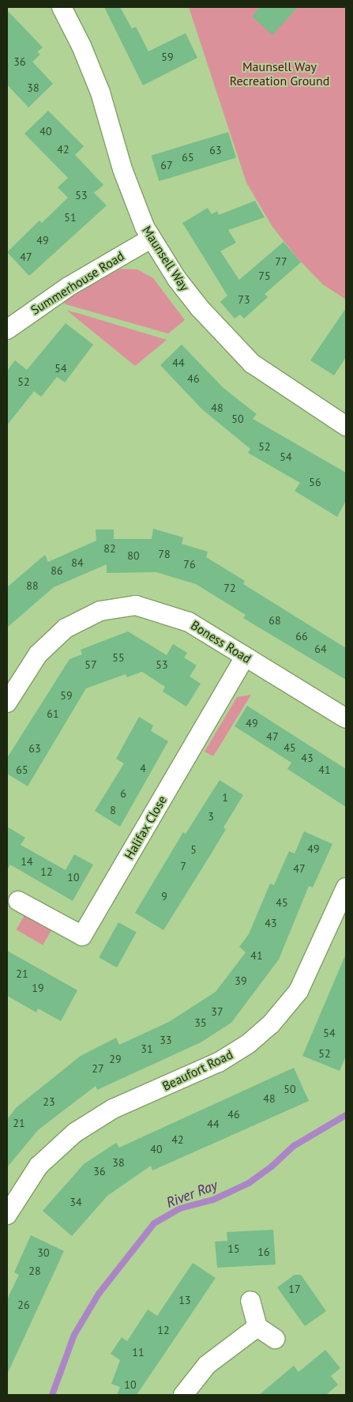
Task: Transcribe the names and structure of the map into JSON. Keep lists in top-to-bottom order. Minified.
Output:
{"streets":{"street":["Maunsell Way","Summerhouse Road","Boness Road","Halifax Close","Beaufort Road"]},"crossings":[["Maunsell Way","Summerhouse Road"],["Boness Road","Halifax Close"]],"water":["River Ray"],"parks":["Maunsell Way Recreation Ground"],"house_numbers":["59","36","38","40","42","63","65","67","53","51","49","47","77","75","73","44","54","46","52","48","50","52","54","56","82","78","80","84","76","86","88","72","68","66","64","55","57","53","59","61","49","47","45","63","43","4","65","41","6","1","8","3","49","5","14","7","47","12","10","9","45","43","41","21","39","19","37","35","54","33","31","52","29","27","50","48","23","46","21","44","42","40","38","36","34","15","16","30","28","17","13","26","12","11","10"]}
